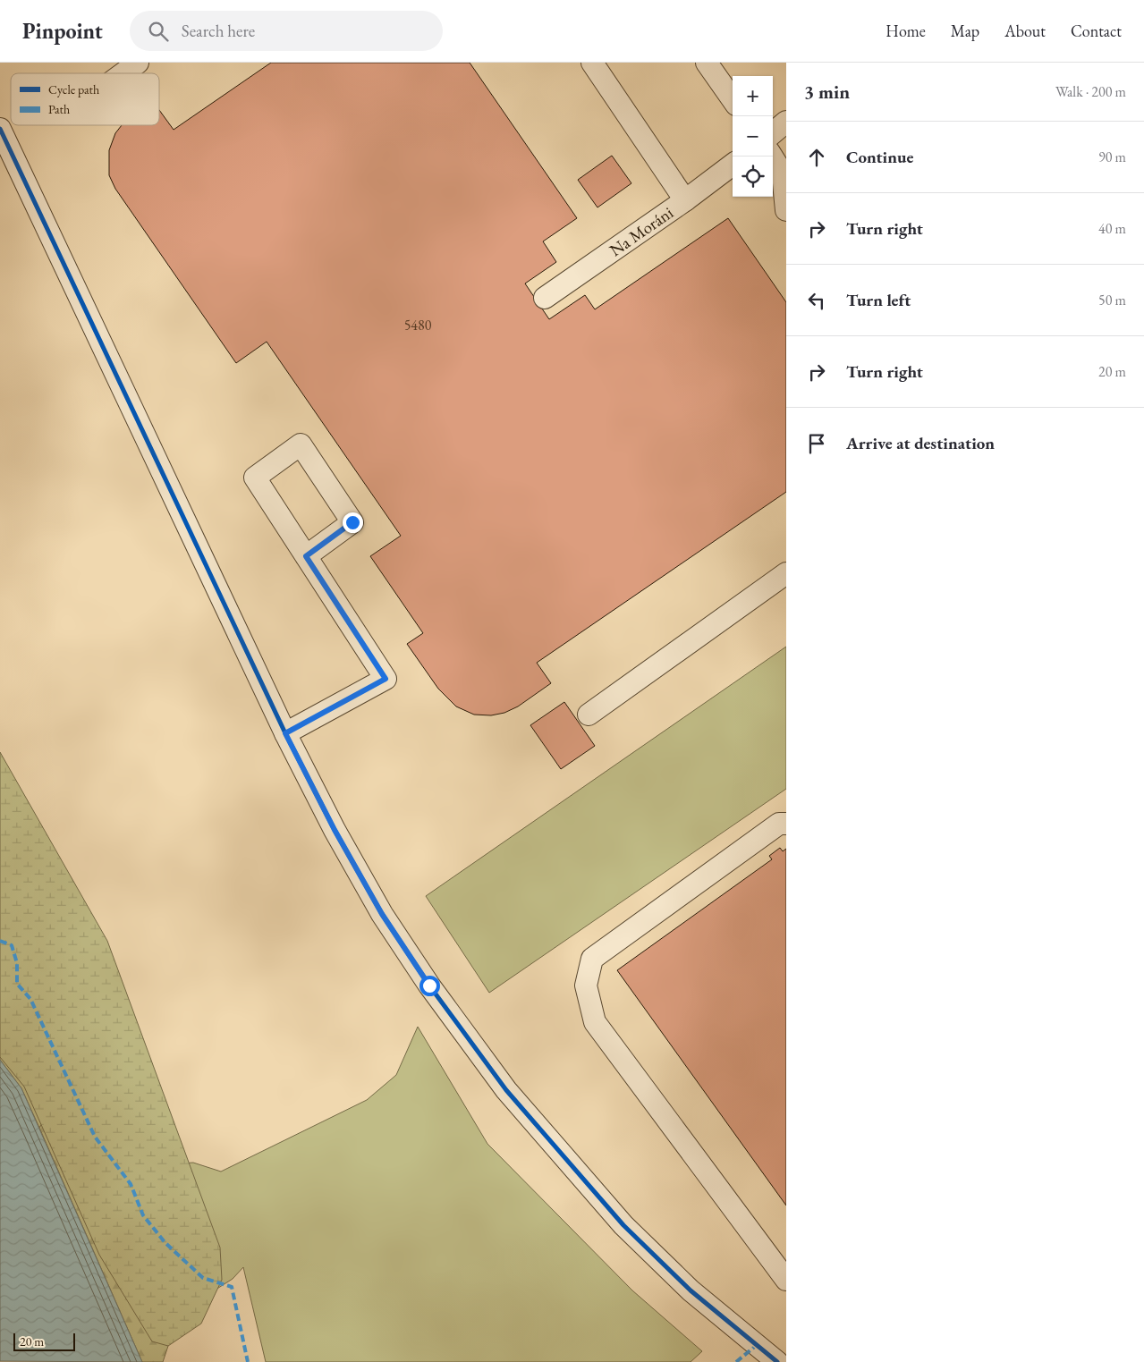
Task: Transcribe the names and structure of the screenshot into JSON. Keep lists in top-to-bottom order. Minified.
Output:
{"streets":{"street":["Na Moráni"]},"house_numbers":["5480"],"legend":["Cycle path","Path"],"scale_bar":"20 m","page":{"header":"Pinpoint","search":"Search here","nav":["Home","Map","About","Contact"],"heading":["3 min","Walk · 200 m"],"map_buttons":["+","−"],"list":[["Continue","90 m"],["Turn right","40 m"],["Turn left","50 m"],["Turn right","20 m"],"Arrive at destination"],"scale":"20 m"}}
